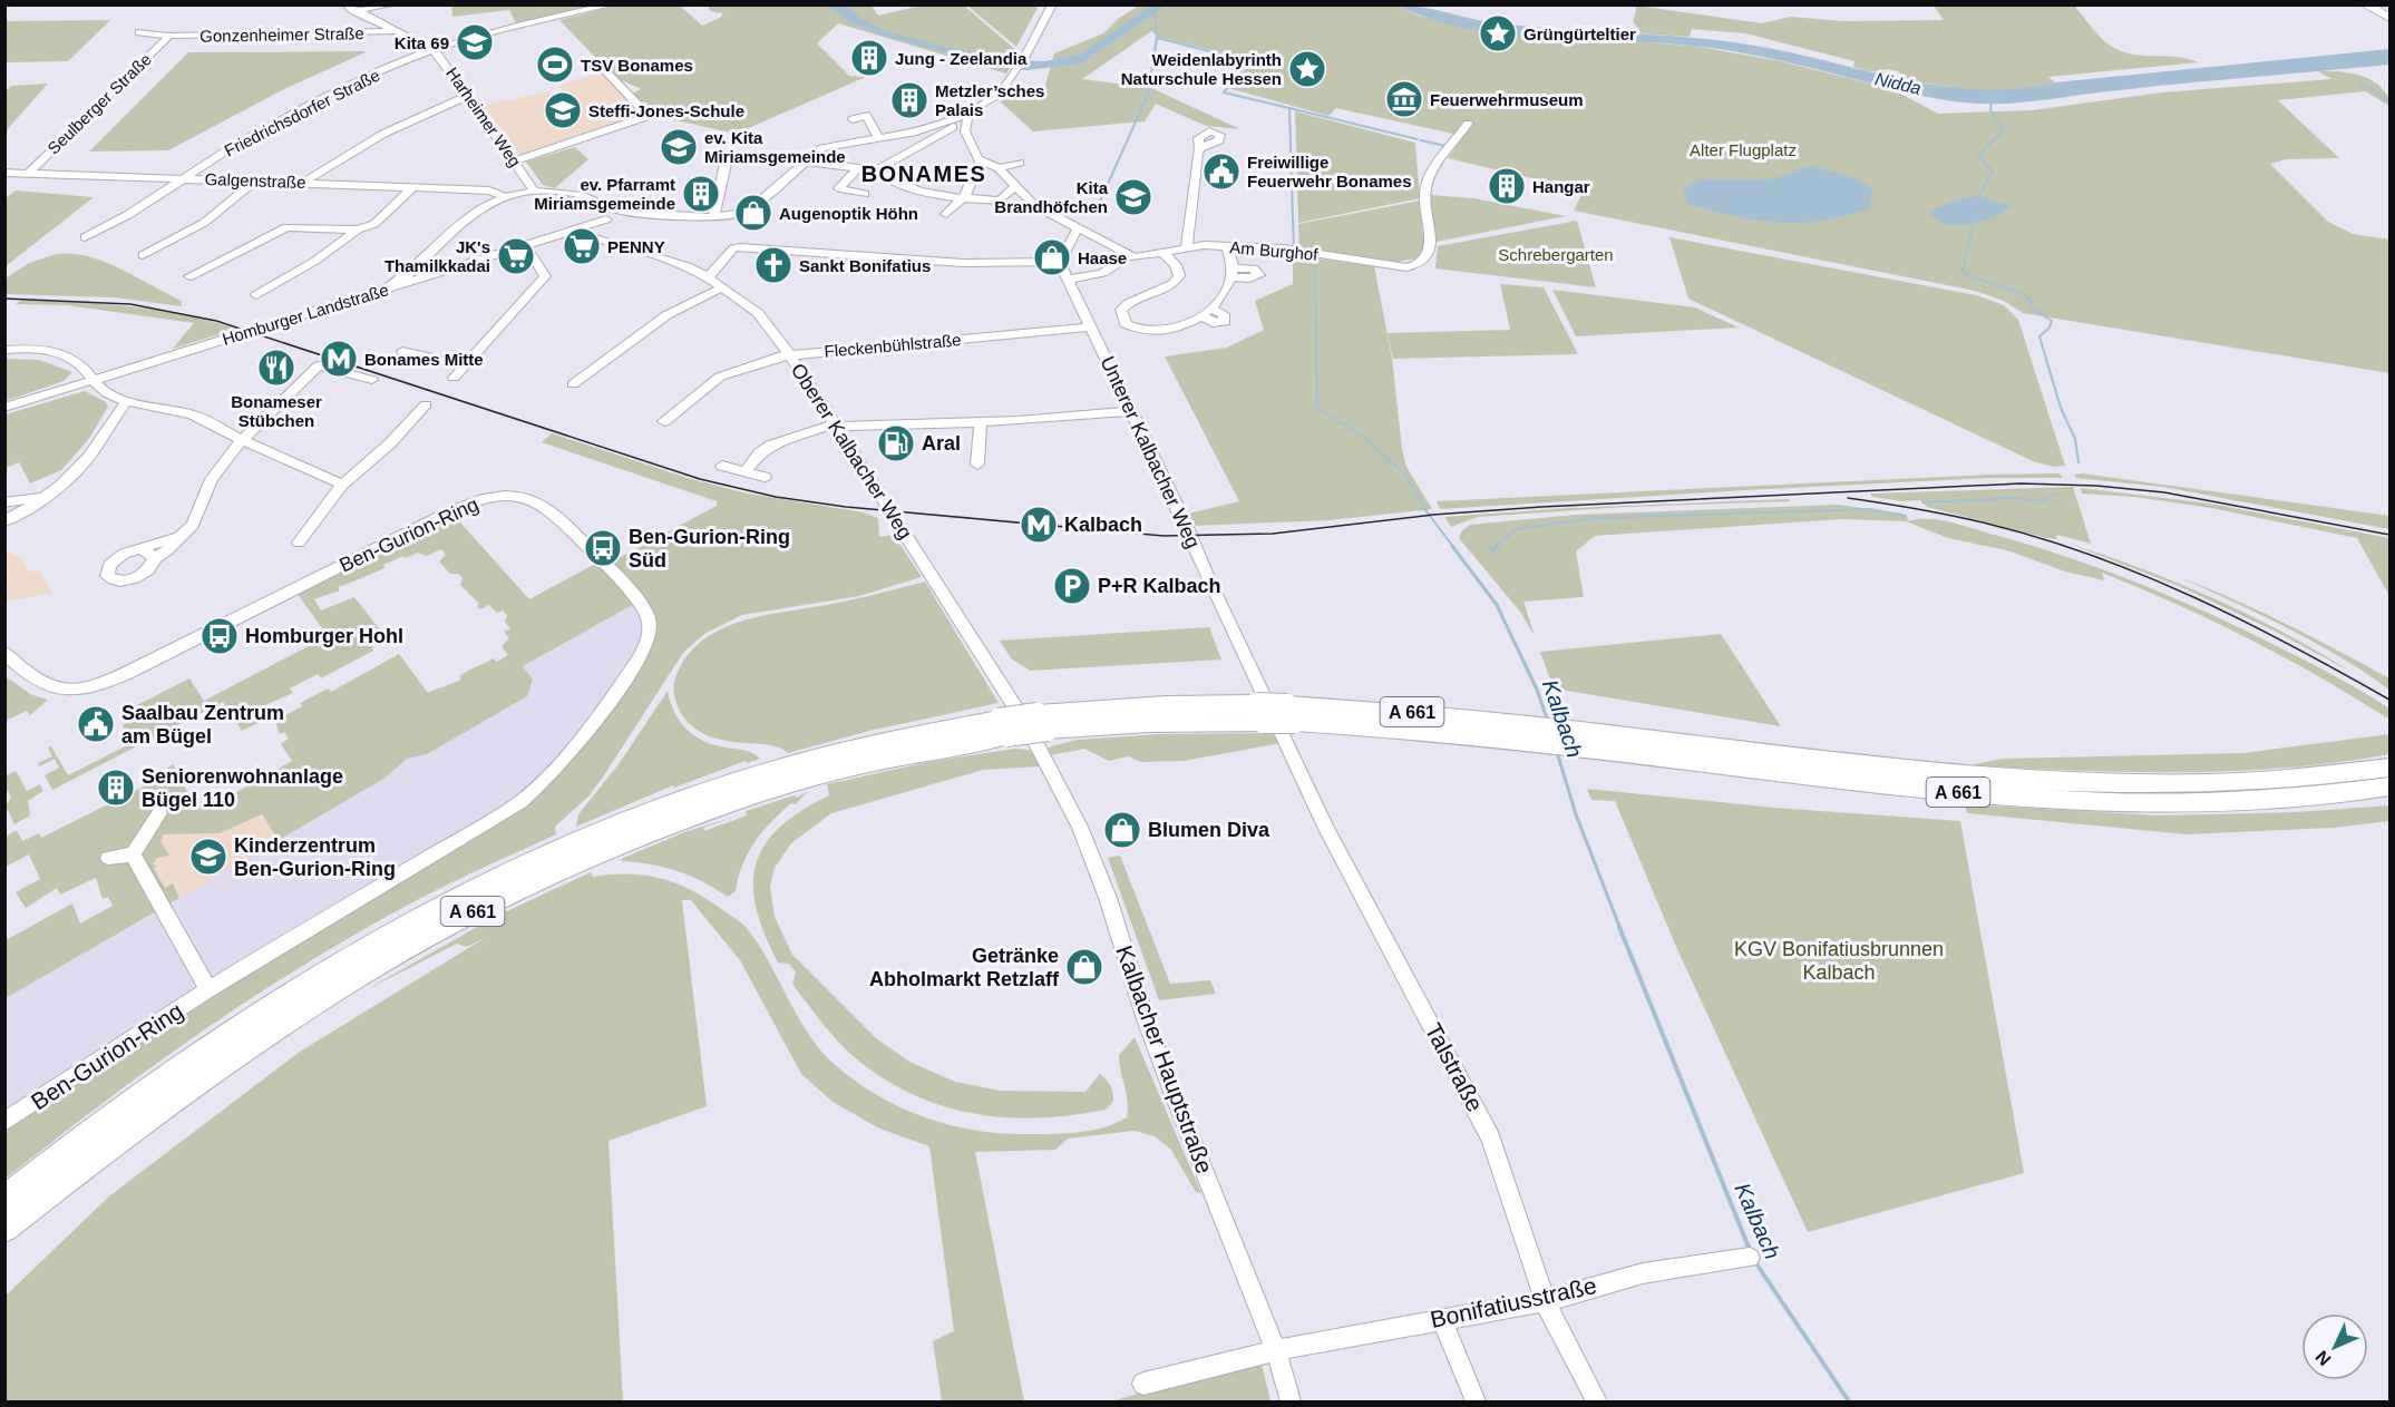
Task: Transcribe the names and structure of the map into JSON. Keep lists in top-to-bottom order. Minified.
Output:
{"streets":{"highway":["A 661"],"street":["Gonzenheimer Straße","Seulberger Straße","Friedrichsdorfer Straße","Harheimer Weg","Galgenstraße","Am Burghof","Homburger Landstraße","Fleckenbühlstraße","Oberer Kalbacher Weg","Unterer Kalbacher Weg","Ben-Gurion-Ring","Kalbacher Hauptstraße","Talstraße","Bonifatiusstraße"]},"crossings":[["Gonzenheimer Straße","Seulberger Straße"],["Gonzenheimer Straße","Harheimer Weg"],["Seulberger Straße","Galgenstraße"],["Friedrichsdorfer Straße","Harheimer Weg"],["Friedrichsdorfer Straße","Galgenstraße"],["Homburger Landstraße","Oberer Kalbacher Weg"],["Fleckenbühlstraße","Oberer Kalbacher Weg"],["Fleckenbühlstraße","Unterer Kalbacher Weg"],["Oberer Kalbacher Weg","A 661"],["Oberer Kalbacher Weg","Kalbacher Hauptstraße"],["Unterer Kalbacher Weg","Talstraße"],["A 661","Kalbacher Hauptstraße"],["Kalbacher Hauptstraße","Bonifatiusstraße"],["Talstraße","Bonifatiusstraße"]],"districts":["BONAMES"],"water":["Nidda","Kalbach"],"parks":["Alter Flugplatz","Schrebergarten","KGV Bonifatiusbrunnen Kalbach"],"places":{"place":["Grüngürteltier","Weidenlabyrinth Naturschule Hessen"],"school or university":["Kita 69","Steffi-Jones-Schule","ev. Kita Miriamsgemeinde","Kita Brandhöfchen","Kinderzentrum Ben-Gurion-Ring"],"building":["Jung - Zeelandia","Metzler’sches Palais","Hangar","ev. Pfarramt Miriamsgemeinde","Seniorenwohnanlage Bügel 110"],"sports":["TSV Bonames"],"museum":["Feuerwehrmuseum"],"public building":["Freiwillige Feuerwehr Bonames","Saalbau Zentrum am Bügel"],"shop":["Augenoptik Höhn","Haase","Blumen Diva","Getränke Abholmarkt Retzlaff"],"supermarket":["PENNY","JK's Thamilkkadai"],"church":["Sankt Bonifatius"],"metro station":["Bonames Mitte","Kalbach"],"restaurant":["Bonameser Stübchen"],"fuel station":["Aral"],"bus stop":["Ben-Gurion-Ring Süd","Homburger Hohl"],"parking":["P+R Kalbach"]},"north":"bottom left"}
